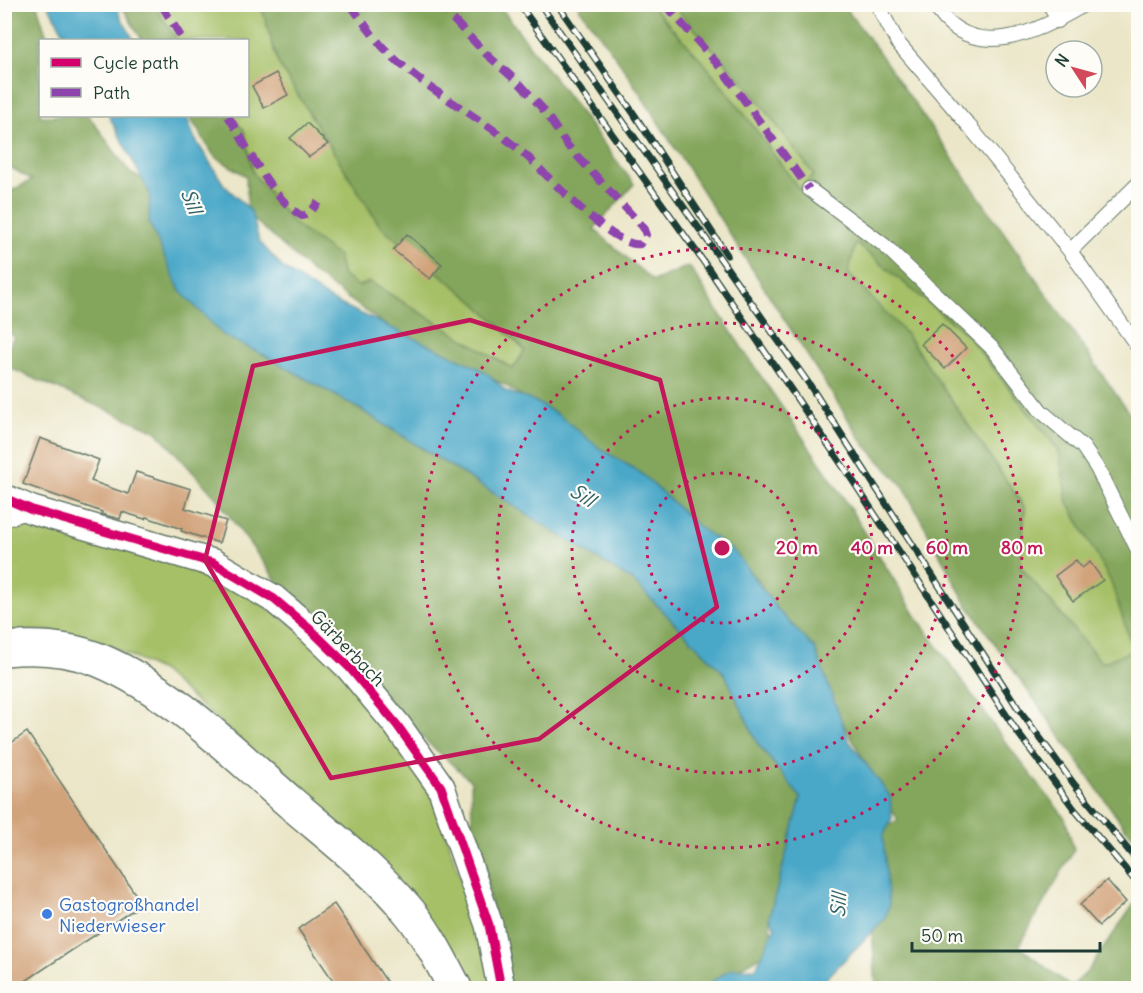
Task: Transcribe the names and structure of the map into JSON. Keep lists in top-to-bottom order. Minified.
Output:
{"streets":{"street":["Gärberbach"]},"water":["Sill"],"places":["Gastogroßhandel Niederwieser"],"legend":["Cycle path","Path"],"scale_bar":"50 m","north":"top left","rings":["20 m","40 m","60 m","80 m"]}
